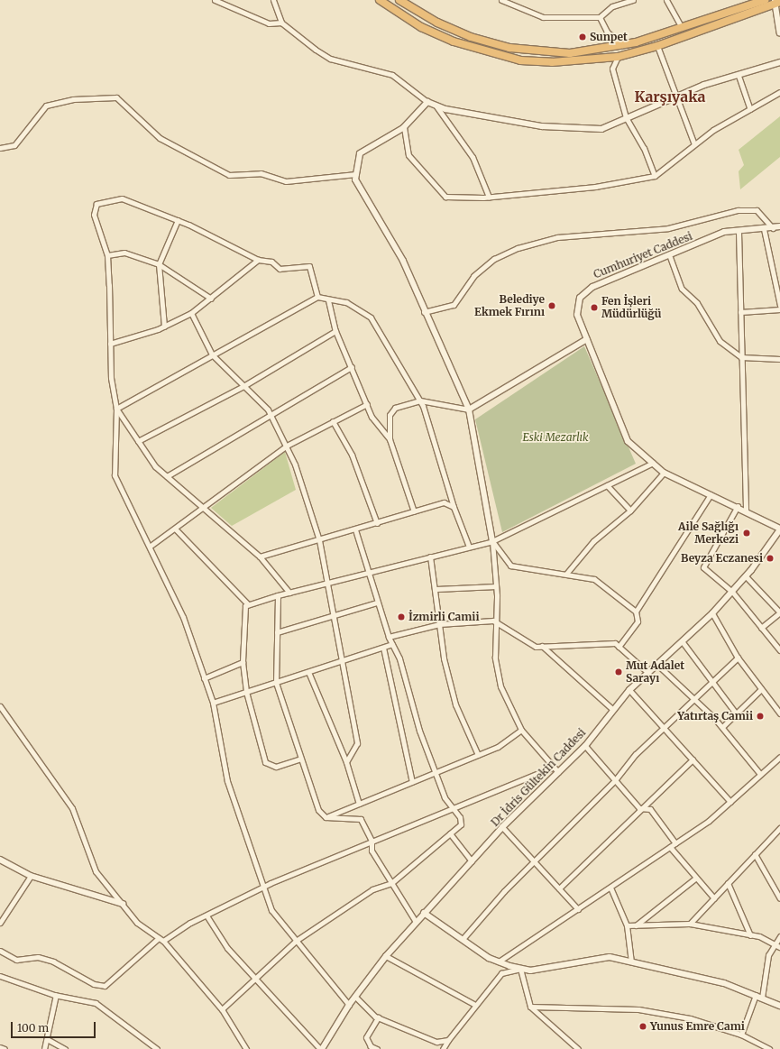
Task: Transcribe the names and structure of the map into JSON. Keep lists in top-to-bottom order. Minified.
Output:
{"streets":{"street":["Cumhuriyet Caddesi","Dr İdris Gültekin Caddesi"]},"districts":["Karşıyaka"],"parks":["Eski Mezarlık"],"places":["Sunpet","Belediye Ekmek Fırını","Fen İşleri Müdürlüğü","Aile Sağlığı Merkezi","Beyza Eczanesi","İzmirli Camii","Mut Adalet Sarayı","Yatırtaş Camii","Yunus Emre Cami"],"scale_bar":"100 m"}
